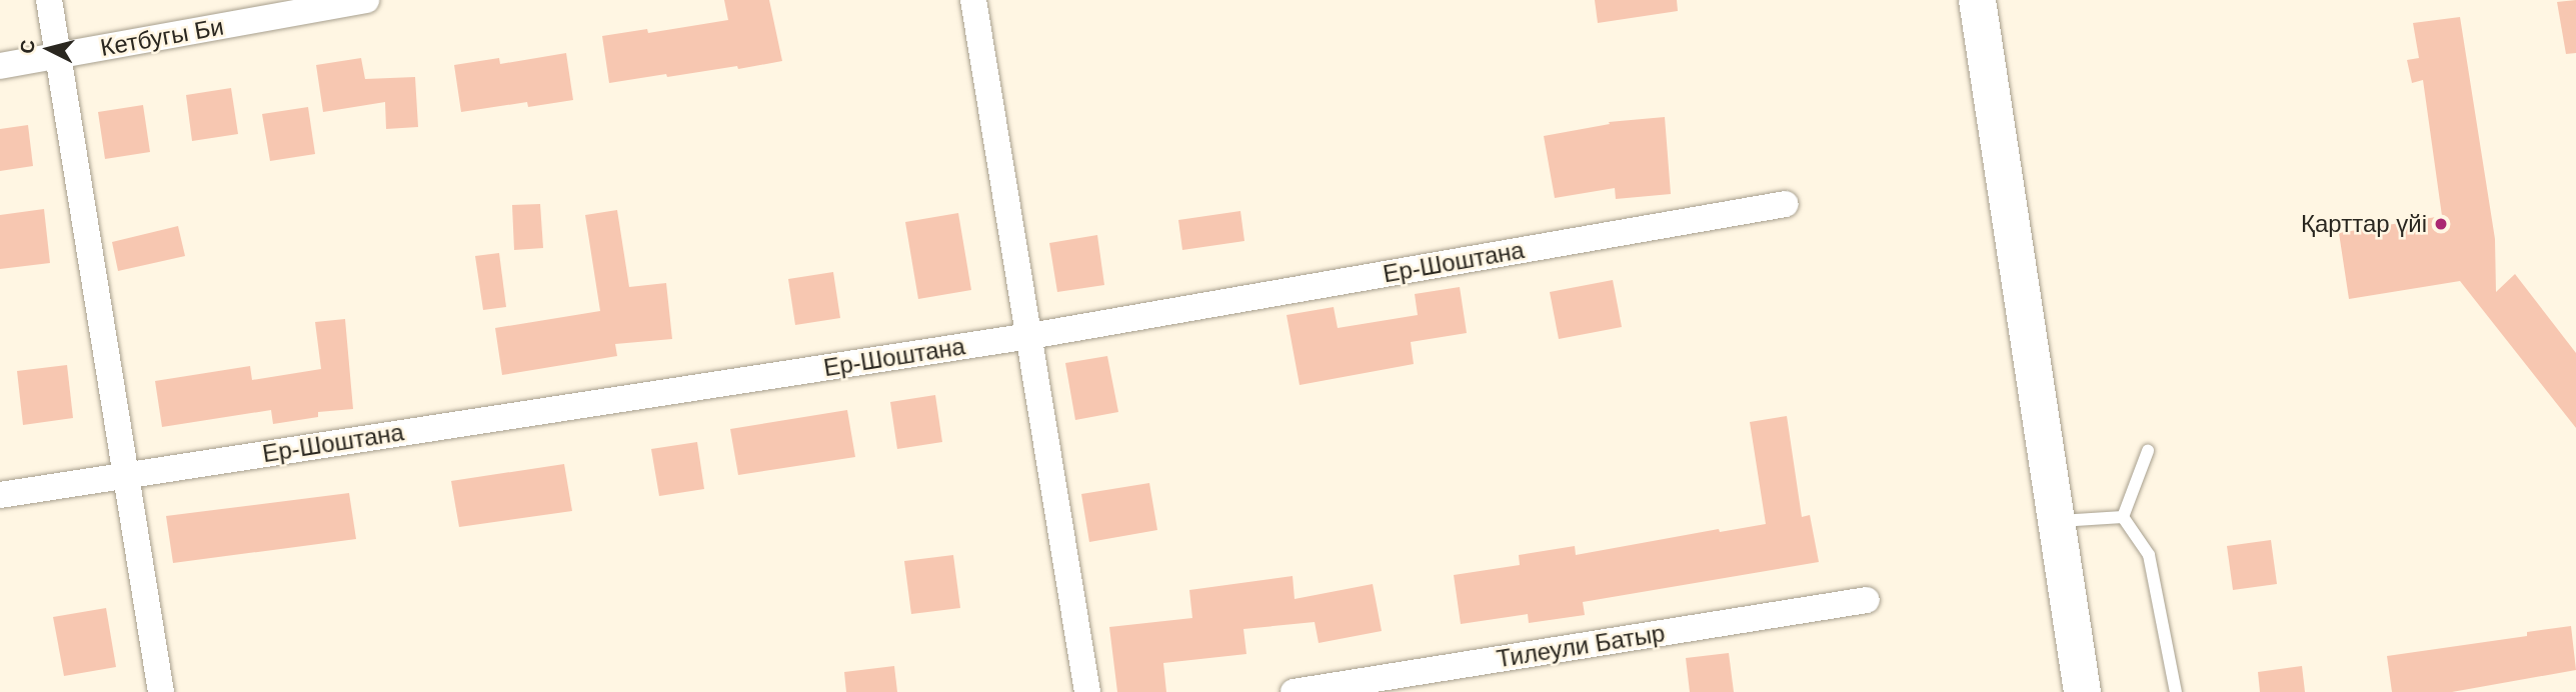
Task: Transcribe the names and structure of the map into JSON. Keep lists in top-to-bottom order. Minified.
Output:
{"streets":{"street":["Кетбугы Би","Ер-Шоштана","Тилеули Батыр"]},"places":["Қарттар үйі"],"north":"left"}
